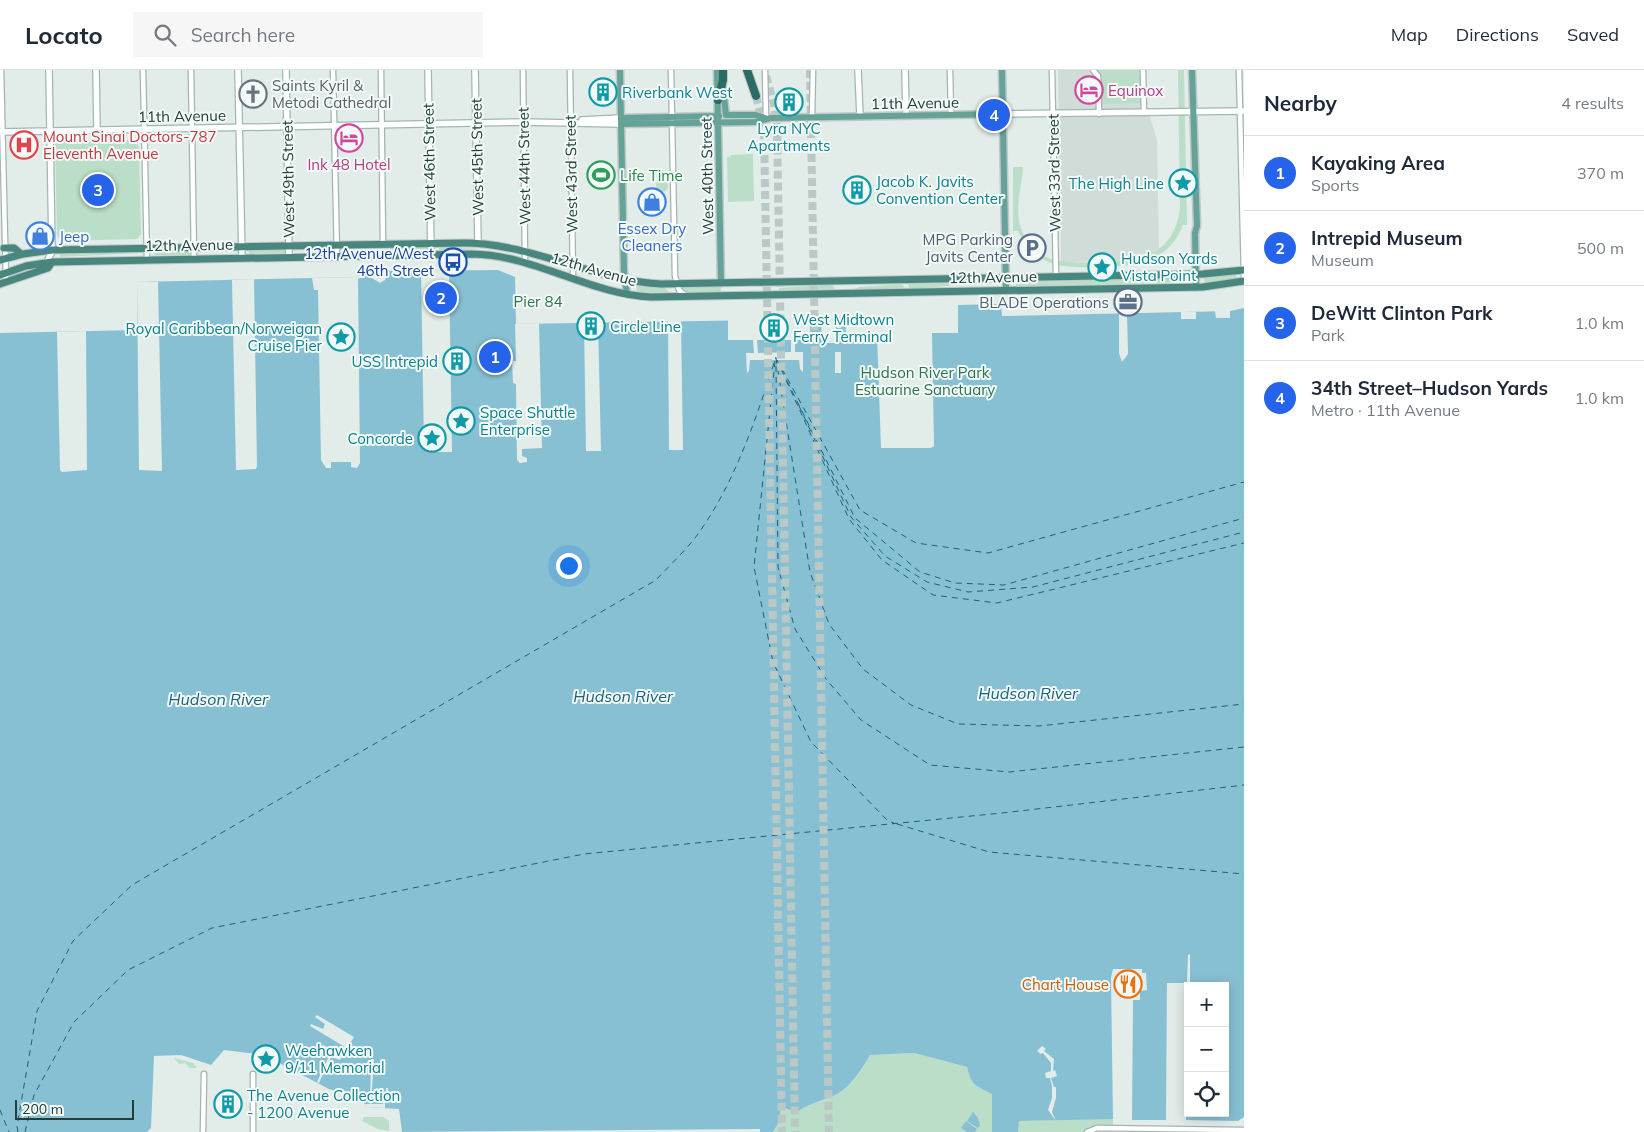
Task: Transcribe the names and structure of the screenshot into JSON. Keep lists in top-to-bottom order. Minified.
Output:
{"streets":{"highway":["12th Avenue"],"main road":["11th Avenue","West 45th Street","West 46th Street","West 40th Street","West 49th Street"],"street":["West 44th Street","West 33rd Street","West 43rd Street"]},"crossings":[["11th Avenue","West 45th Street"],["11th Avenue","West 46th Street"],["11th Avenue","West 44th Street"],["11th Avenue","West 33rd Street"],["11th Avenue","West 43rd Street"],["11th Avenue","West 40th Street"],["11th Avenue","West 49th Street"],["West 45th Street","12th Avenue"],["West 46th Street","12th Avenue"],["West 44th Street","12th Avenue"],["West 33rd Street","12th Avenue"],["West 43rd Street","12th Avenue"],["West 40th Street","12th Avenue"],["West 49th Street","12th Avenue"]],"water":["Hudson River"],"parks":["Pier 84","Hudson River Park Estuarine Sanctuary"],"places":{"hotel":["Equinox","Ink 48 Hotel"],"building":["Riverbank West","Lyra NYC Apartments","Jacob K. Javits Convention Center","Circle Line","West Midtown Ferry Terminal","USS Intrepid","The Avenue Collection - 1200 Avenue"],"church":["Saints Kyril & Metodi Cathedral"],"hospital":["Mount Sinai Doctors-787 Eleventh Avenue"],"sports":["Life Time"],"place":["The High Line","Hudson Yards Vista Point","Royal Caribbean/Norweigan Cruise Pier","Space Shuttle Enterprise","Concorde","Weehawken 9/11 Memorial"],"shop":["Essex Dry Cleaners","Jeep"],"parking":["MPG Parking Javits Center"],"bus stop":["12th Avenue/West 46th Street"],"office":["BLADE Operations"],"restaurant":["Chart House"]},"scale_bar":"200 m","page":{"header":"Locato","search":"Search here","nav":["Map","Directions","Saved"],"heading":["Nearby","4 results"],"pins":["4","3","2","1"],"list":[{"mark":"1","name":"Kayaking Area","note":"Sports","value":"370 m"},{"mark":"2","name":"Intrepid Museum","note":"Museum","value":"500 m"},{"mark":"3","name":"DeWitt Clinton Park","note":"Park","value":"1.0 km"},{"mark":"4","name":"34th Street–Hudson Yards","note":"Metro · 11th Avenue","value":"1.0 km"}],"map_buttons":["+","−"],"scale":"200 m"}}
